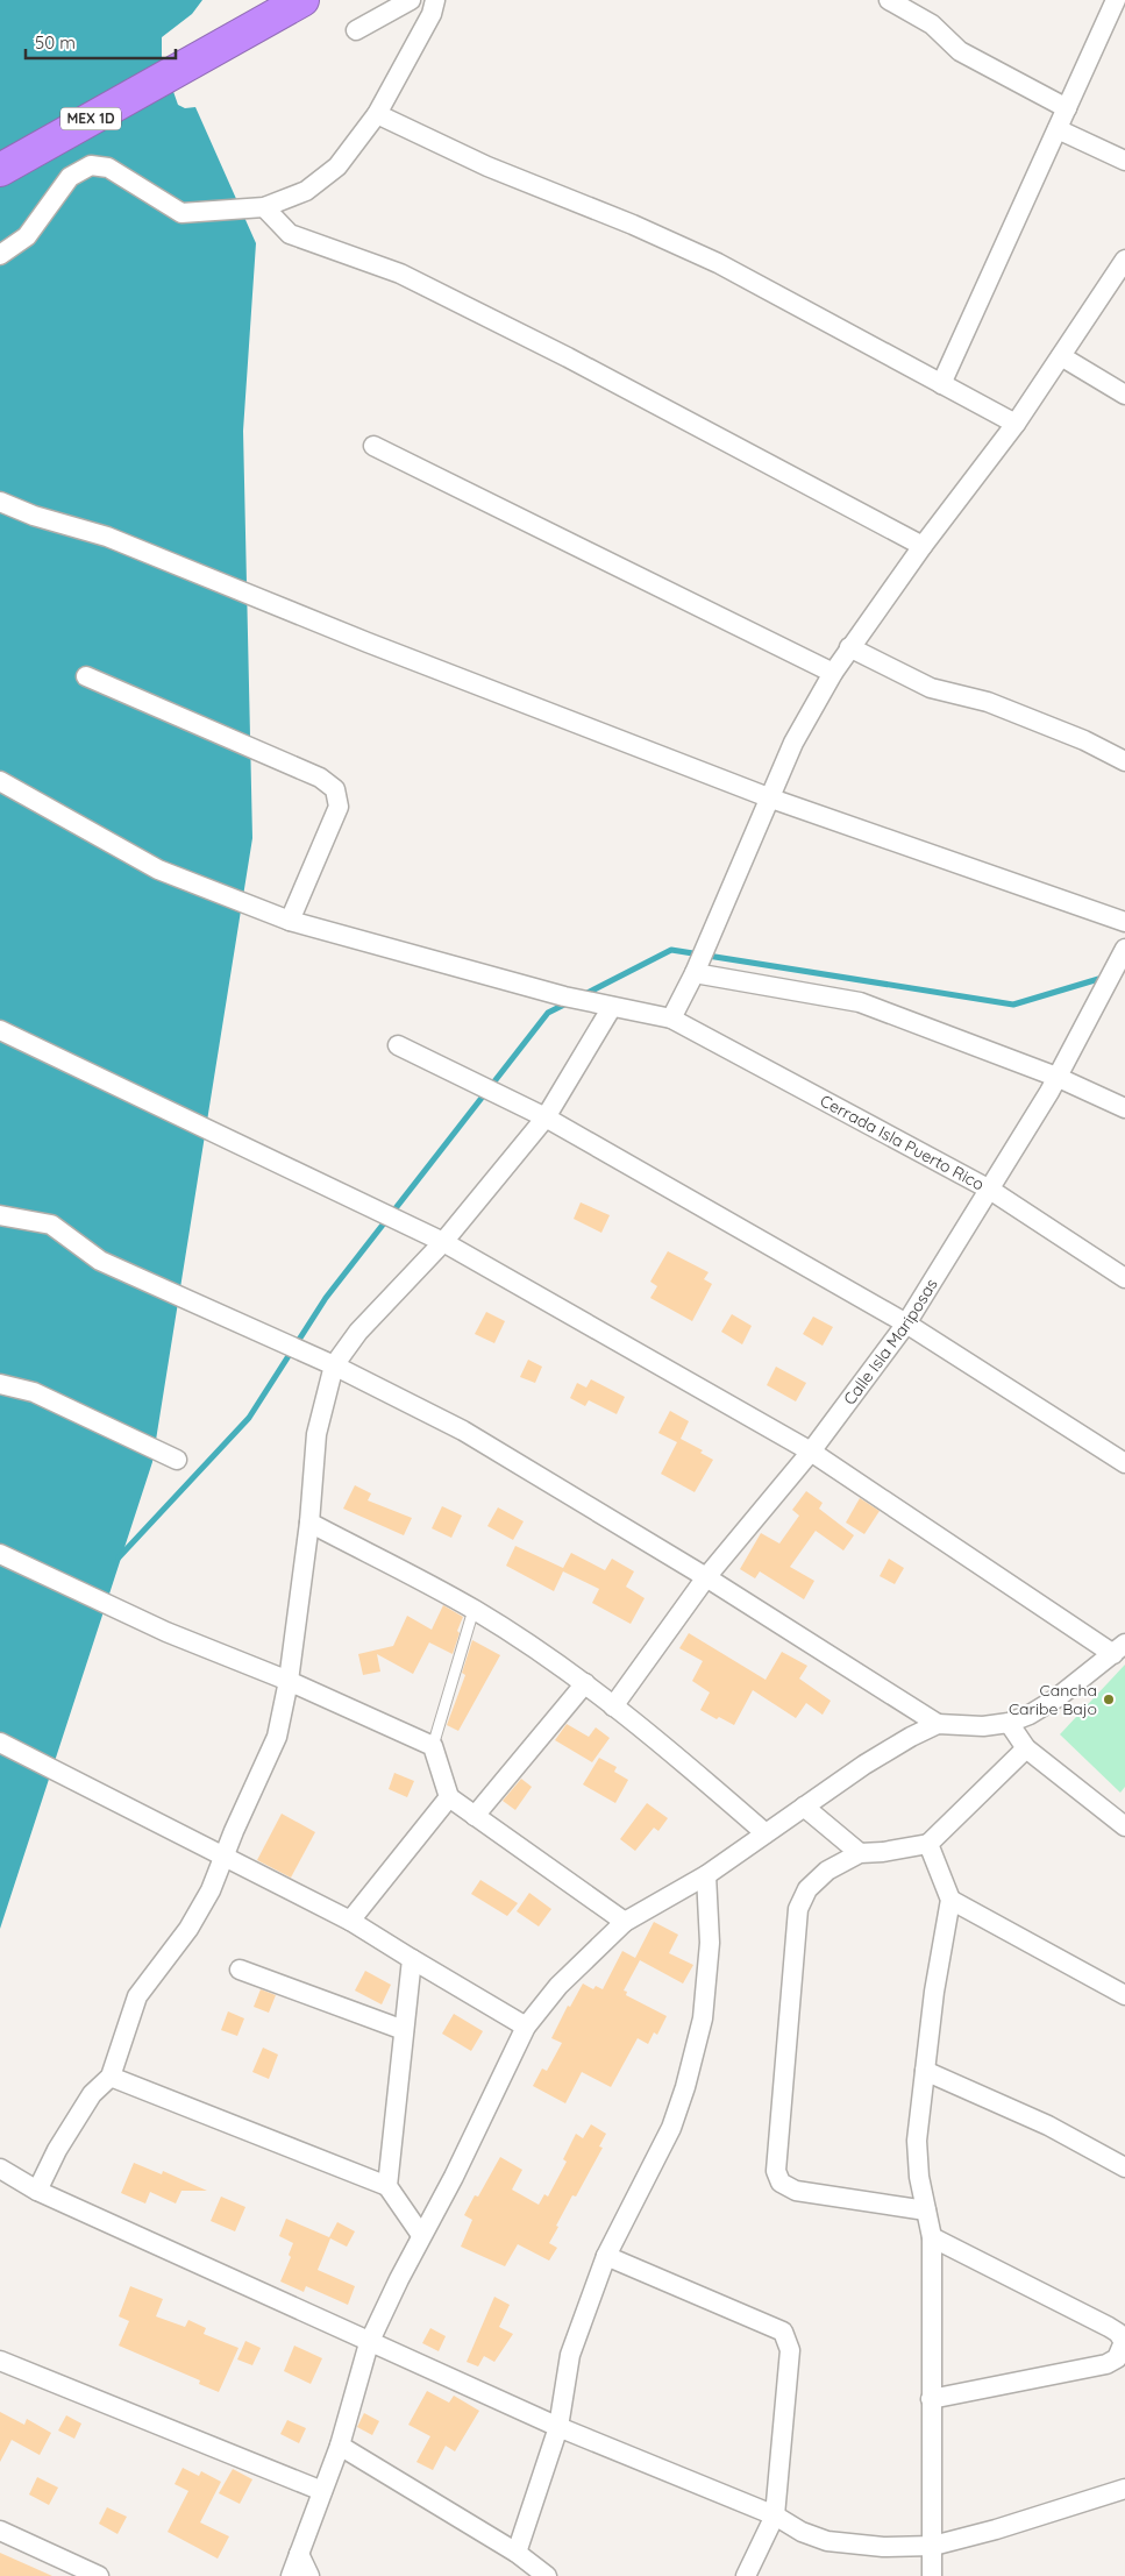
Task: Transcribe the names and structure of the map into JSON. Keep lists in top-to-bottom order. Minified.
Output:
{"streets":{"highway":["MEX 1D"],"street":["Cerrada Isla Puerto Rico","Calle Isla Mariposas"]},"crossings":[["Cerrada Isla Puerto Rico","Calle Isla Mariposas"]],"places":["Cancha Caribe Bajo"],"scale_bar":"50 m"}
